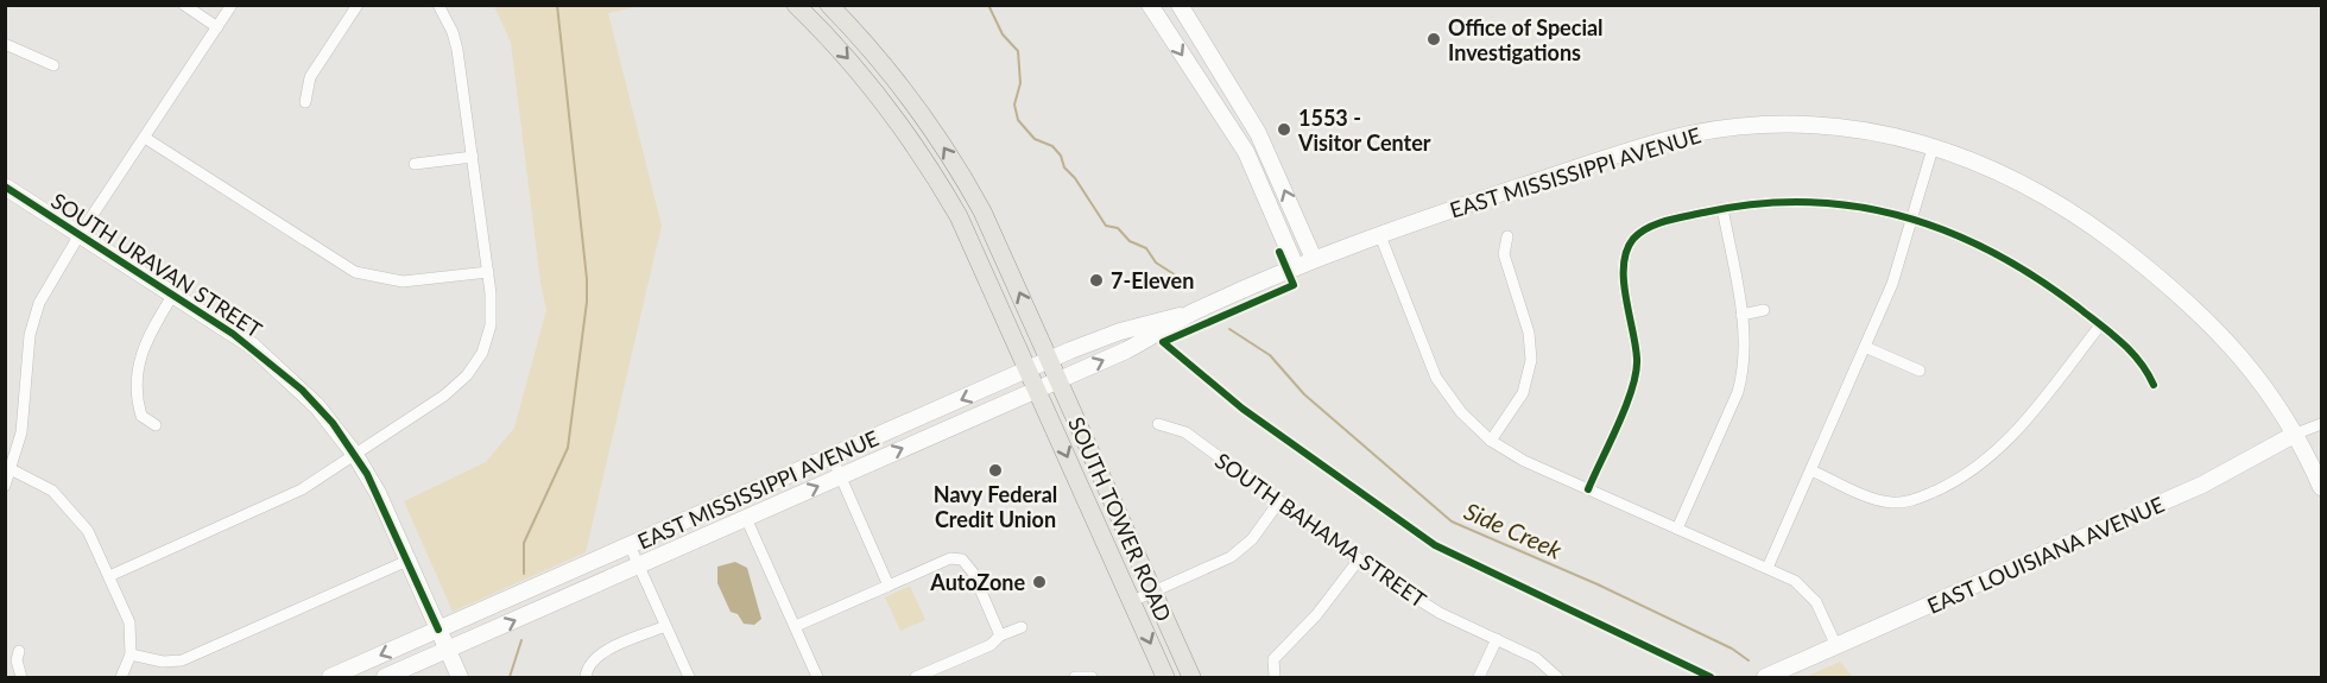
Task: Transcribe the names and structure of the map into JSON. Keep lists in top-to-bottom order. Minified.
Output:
{"streets":{"main road":["EAST MISSISSIPPI AVENUE","SOUTH URAVAN STREET","SOUTH TOWER ROAD","EAST LOUISIANA AVENUE"],"street":["SOUTH BAHAMA STREET"]},"crossings":[["EAST MISSISSIPPI AVENUE","SOUTH URAVAN STREET"],["EAST MISSISSIPPI AVENUE","SOUTH TOWER ROAD"],["EAST MISSISSIPPI AVENUE","EAST LOUISIANA AVENUE"]],"water":["Side Creek"],"places":["Office of Special Investigations","1553 - Visitor Center","7-Eleven","Navy Federal Credit Union","AutoZone"]}
